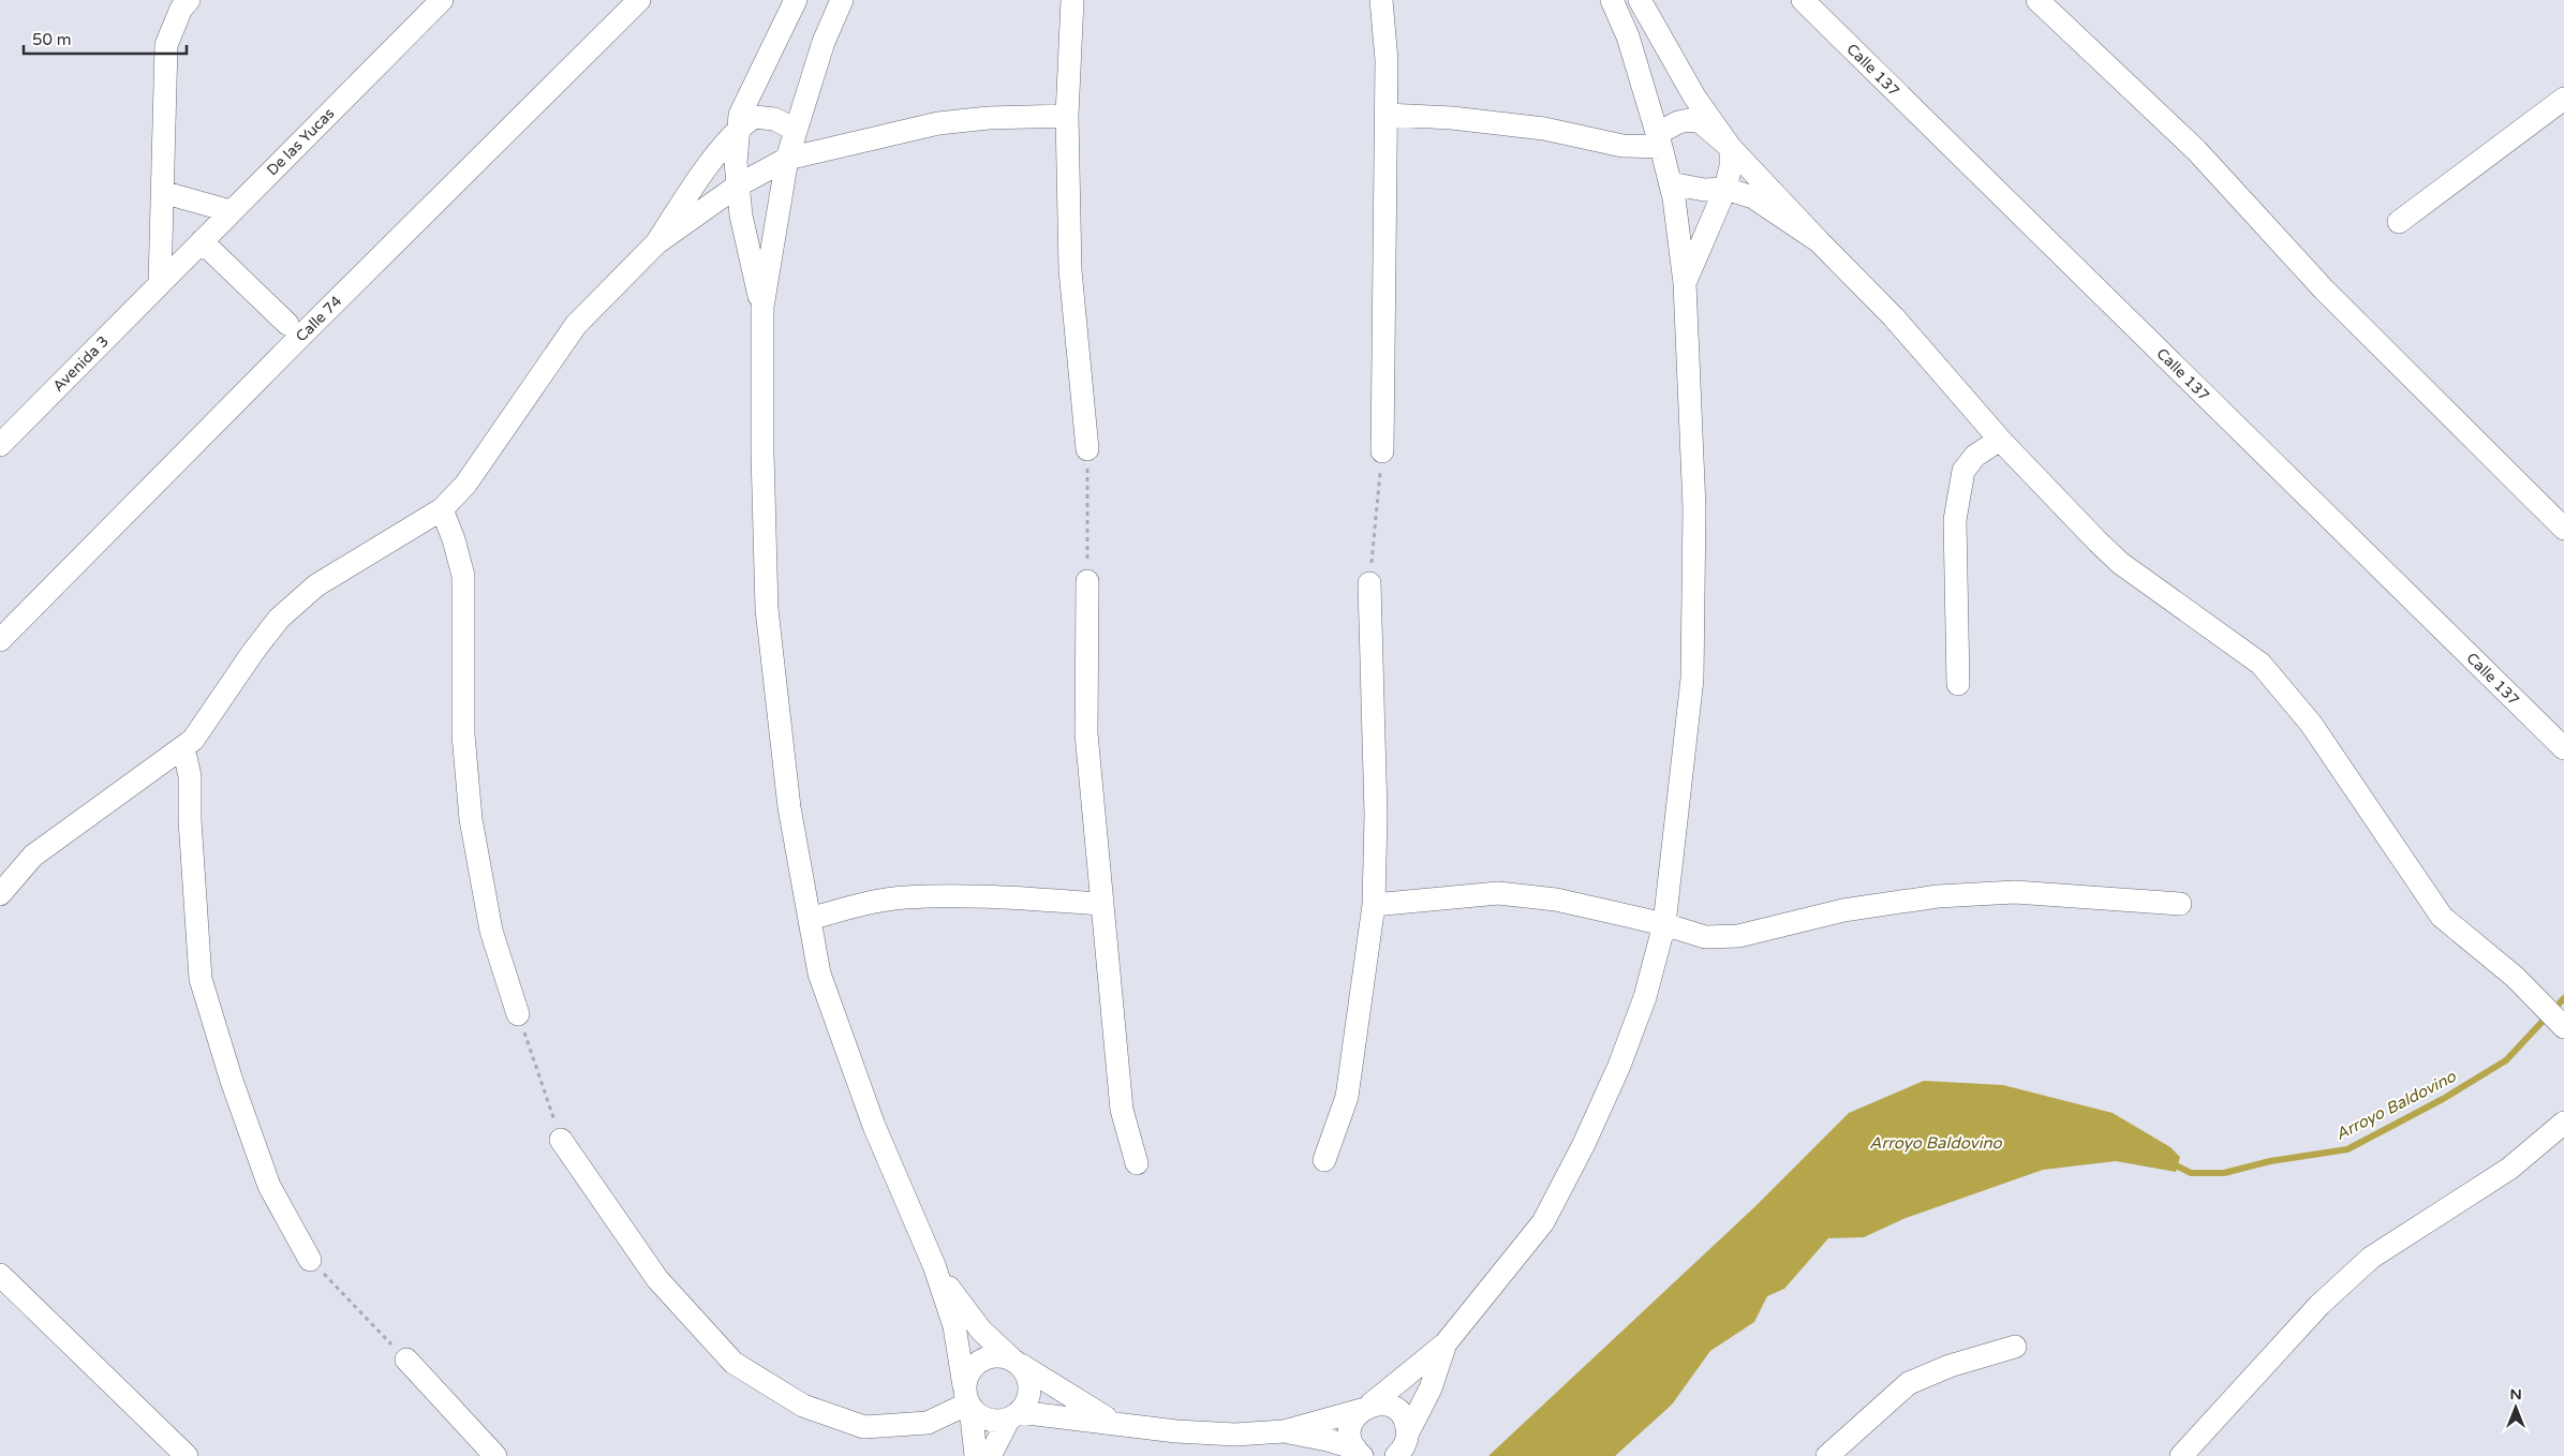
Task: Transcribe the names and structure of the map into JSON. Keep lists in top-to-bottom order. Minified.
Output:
{"streets":{"street":["Calle 137","De las Yucas","Calle 74","Avenida 3"]},"crossings":[["De las Yucas","Avenida 3"]],"water":["Arroyo Baldovino"],"scale_bar":"50 m","north":"top"}
